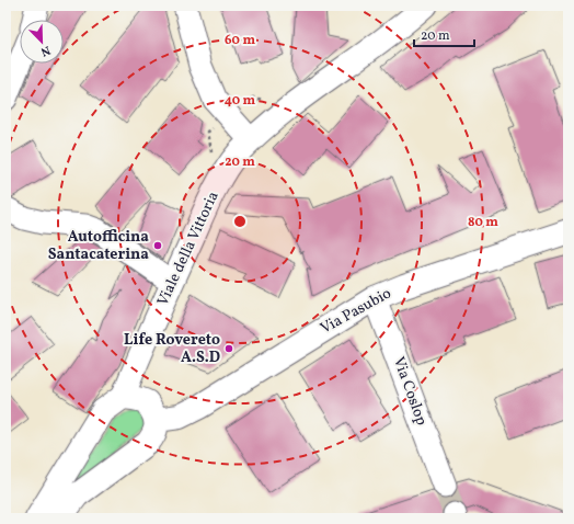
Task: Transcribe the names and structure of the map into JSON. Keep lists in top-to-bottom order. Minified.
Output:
{"streets":{"street":["Viale della Vittoria","Via Pasubio","Via Coslop"]},"crossings":[["Via Pasubio","Via Coslop"]],"places":["Autofficina Santacaterina","Life Rovereto A.S.D"],"scale_bar":"20 m","north":"bottom right","rings":["60 m","40 m","20 m","80 m"]}
